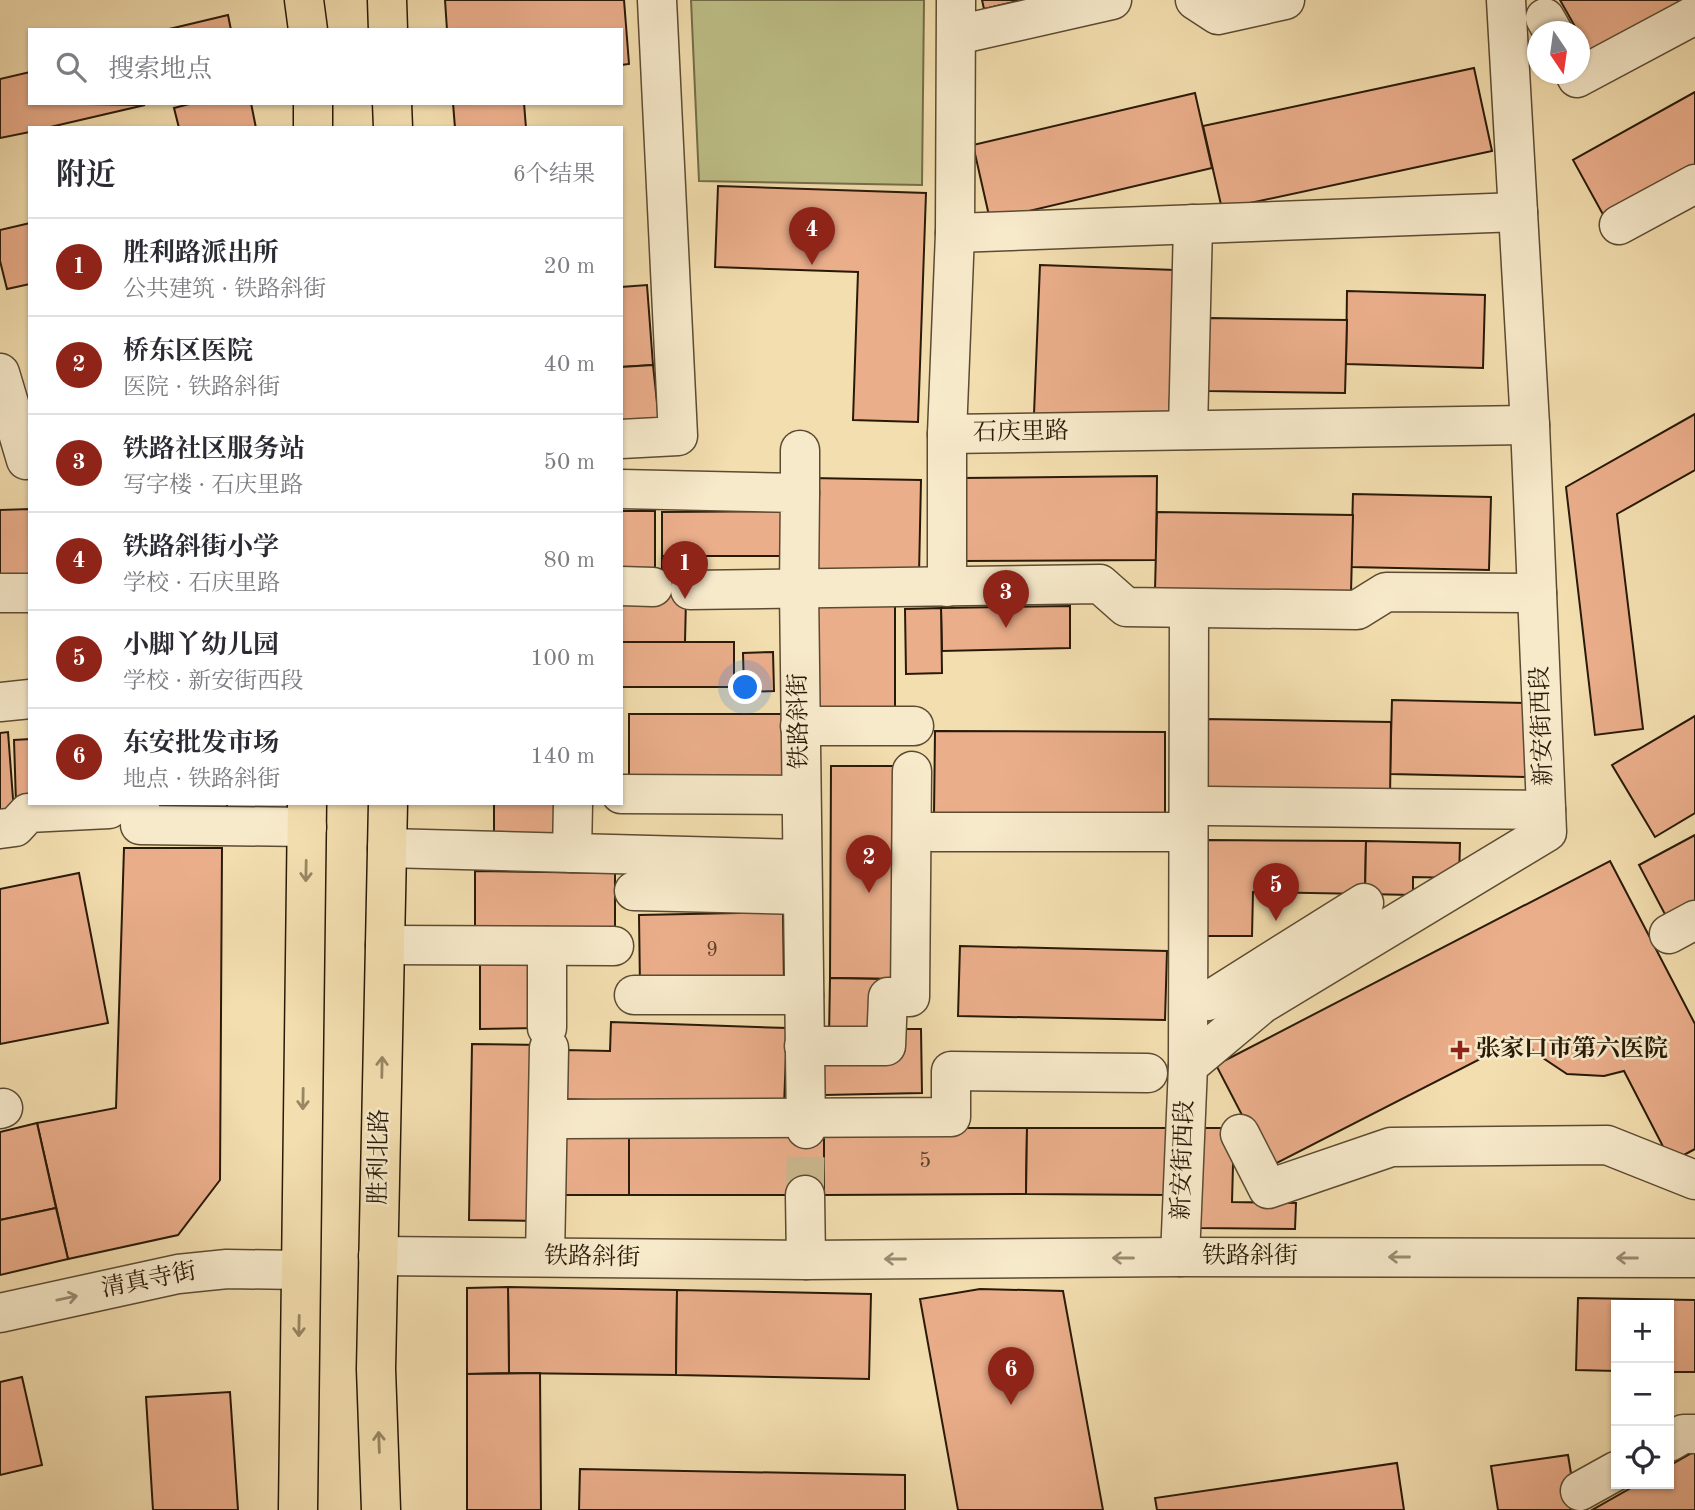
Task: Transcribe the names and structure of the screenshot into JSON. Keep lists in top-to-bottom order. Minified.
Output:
{"streets":{"highway":["胜利北路"],"street":["石庆里路","铁路斜街","新安街西段","清真寺街"]},"crossings":[["石庆里路","新安街西段"],["铁路斜街","新安街西段"],["铁路斜街","胜利北路"]],"one_way":["清真寺街"],"places":{"health":["张家口市第六医院"]},"house_numbers":["9","5"],"north":"bottom","page":{"search":"搜索地点","heading":["附近","6个结果"],"pins":["4","1","3","2","5","6"],"list":[{"mark":"1","name":"胜利路派出所","note":"公共建筑 · 铁路斜街","value":"20 m"},{"mark":"2","name":"桥东区医院","note":"医院 · 铁路斜街","value":"40 m"},{"mark":"3","name":"铁路社区服务站","note":"写字楼 · 石庆里路","value":"50 m"},{"mark":"4","name":"铁路斜街小学","note":"学校 · 石庆里路","value":"80 m"},{"mark":"5","name":"小脚丫幼儿园","note":"学校 · 新安街西段","value":"100 m"},{"mark":"6","name":"东安批发市场","note":"地点 · 铁路斜街","value":"140 m"}],"map_buttons":["+","−"]}}
